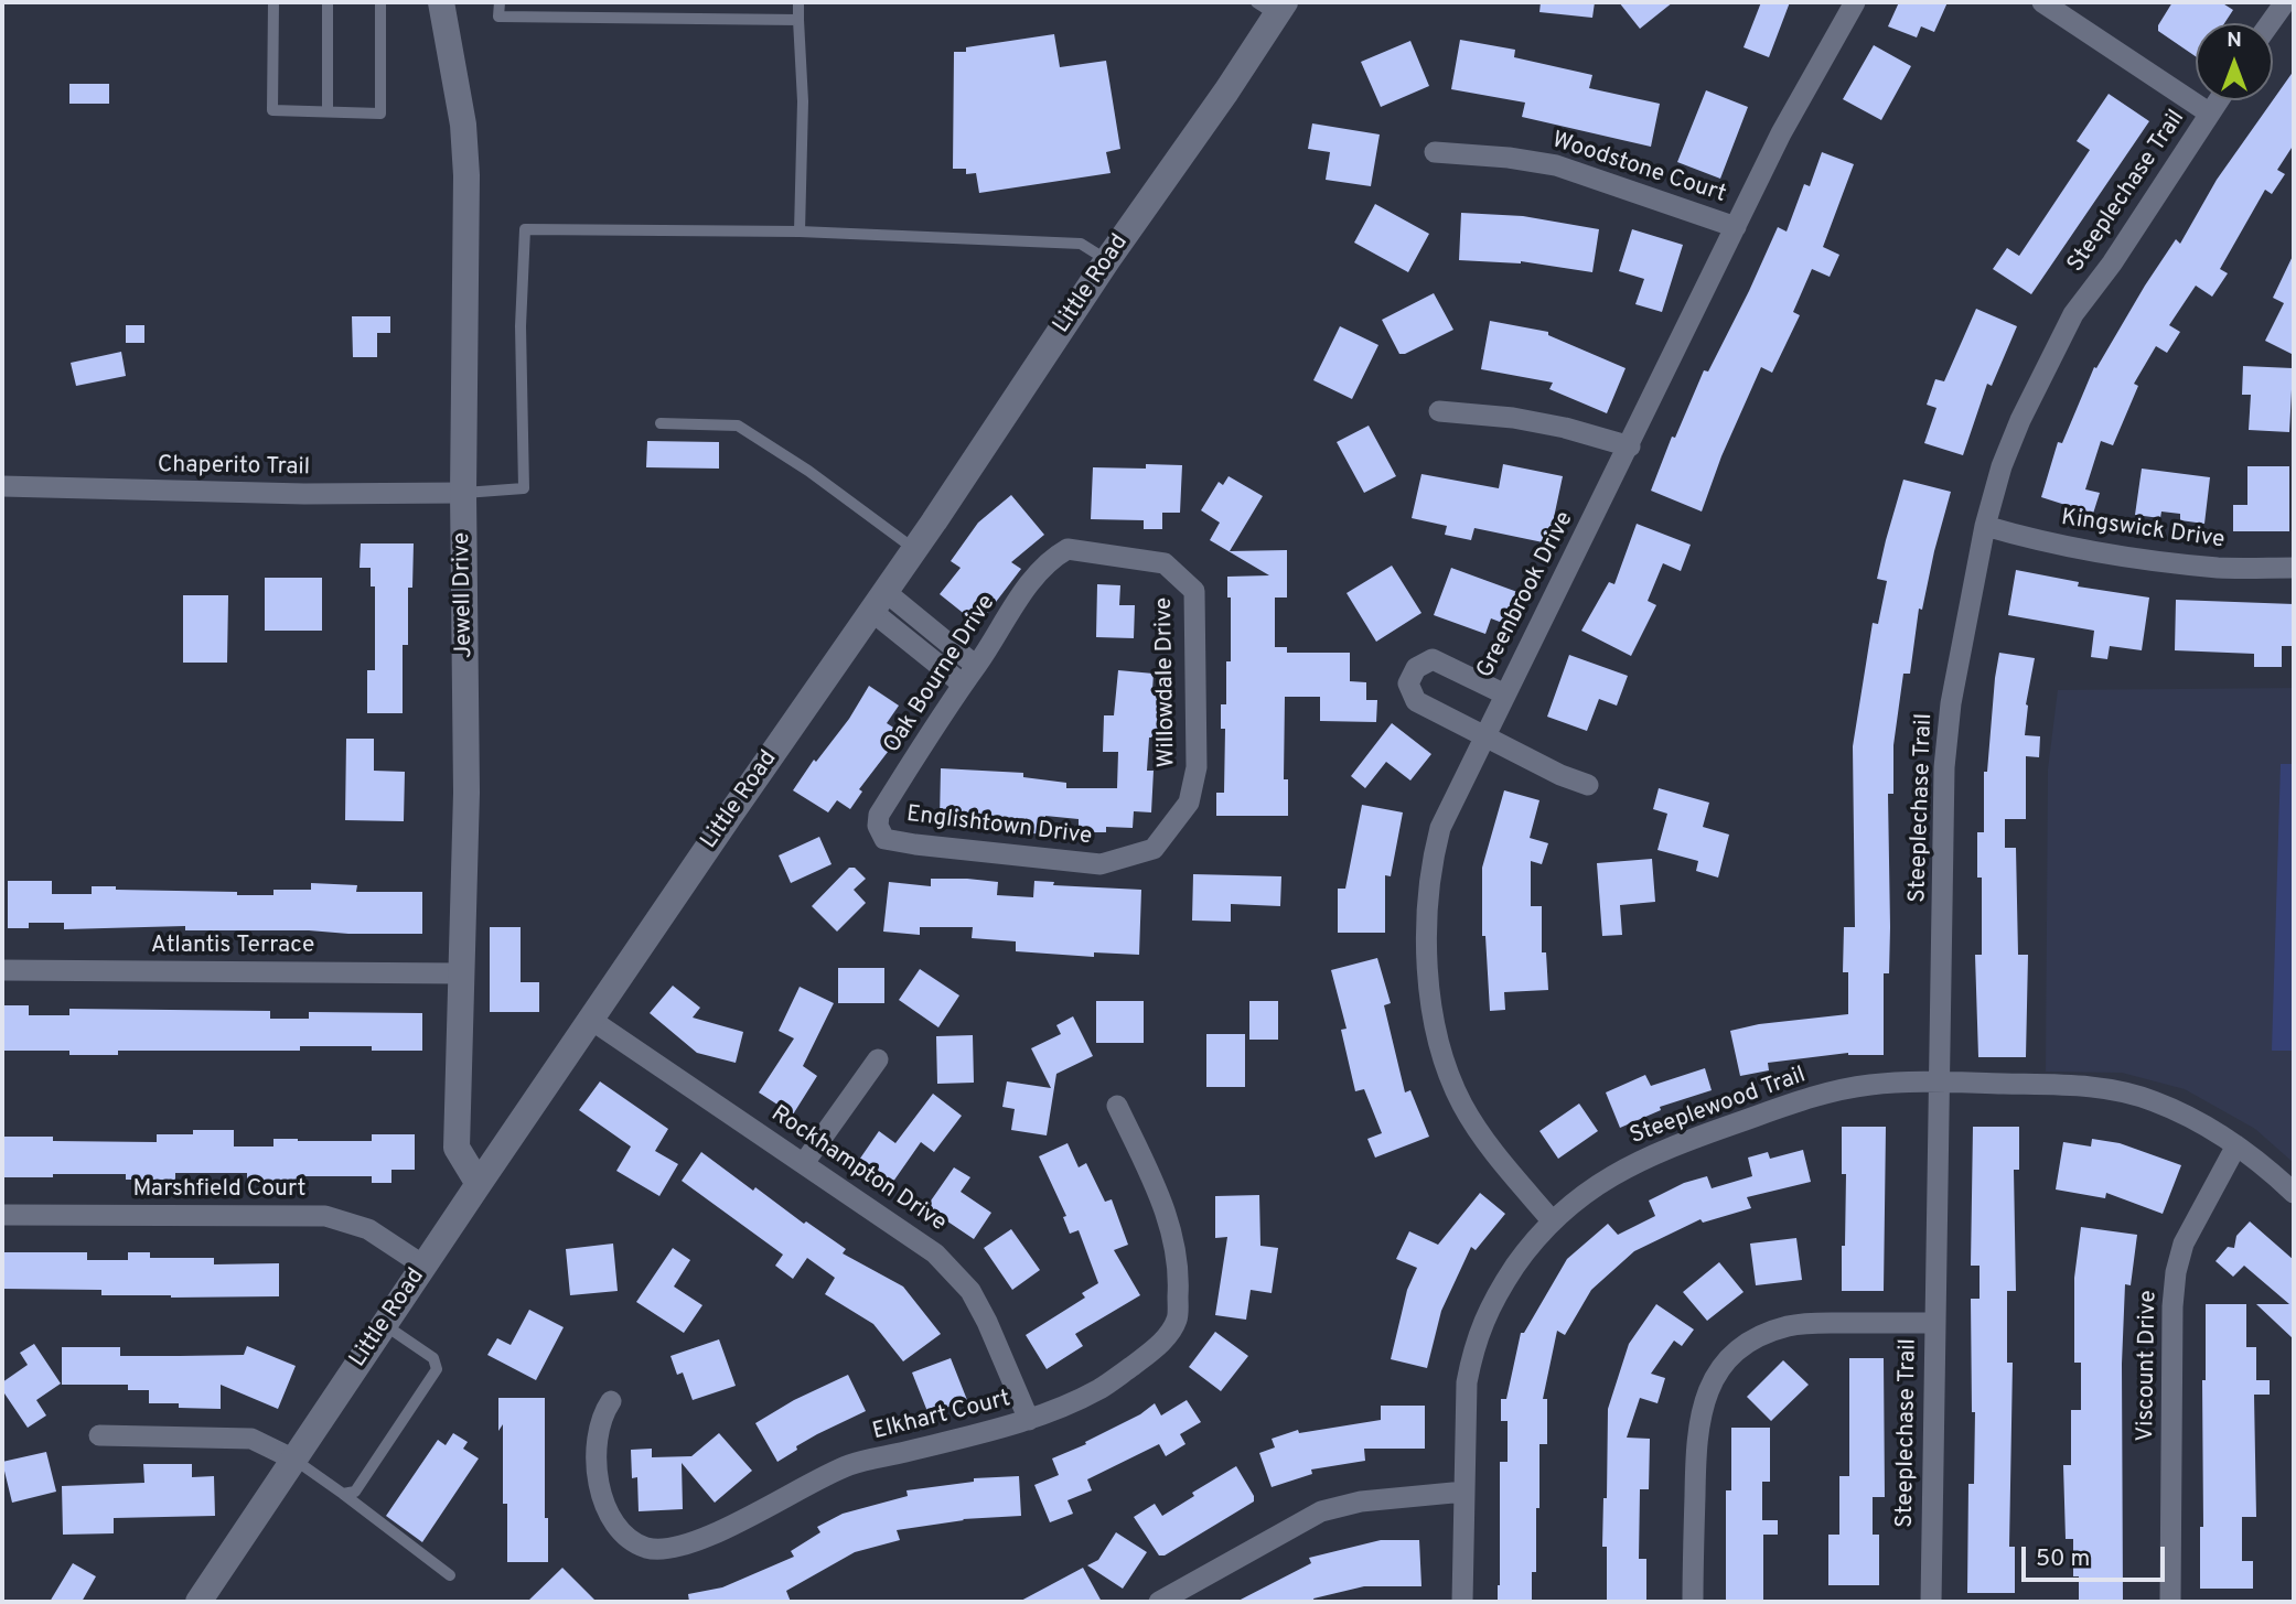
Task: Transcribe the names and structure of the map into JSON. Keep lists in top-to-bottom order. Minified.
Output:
{"streets":{"street":["Woodstone Court","Steeplechase Trail","Little Road","Chaperito Trail","Kingswick Drive","Jewell Drive","Greenbrook Drive","Oak Bourne Drive","Willowdale Drive","Englishtown Drive","Atlantis Terrace","Steeplewood Trail","Rockhampton Drive","Marshfield Court","Viscount Drive","Elkhart Court"]},"crossings":[["Woodstone Court","Greenbrook Drive"],["Steeplechase Trail","Kingswick Drive"],["Steeplechase Trail","Steeplewood Trail"],["Little Road","Jewell Drive"],["Little Road","Rockhampton Drive"],["Little Road","Marshfield Court"],["Chaperito Trail","Jewell Drive"],["Jewell Drive","Atlantis Terrace"],["Greenbrook Drive","Steeplewood Trail"],["Oak Bourne Drive","Willowdale Drive"],["Oak Bourne Drive","Englishtown Drive"],["Willowdale Drive","Englishtown Drive"],["Steeplewood Trail","Viscount Drive"],["Rockhampton Drive","Elkhart Court"]],"scale_bar":"50 m","north":"top"}
